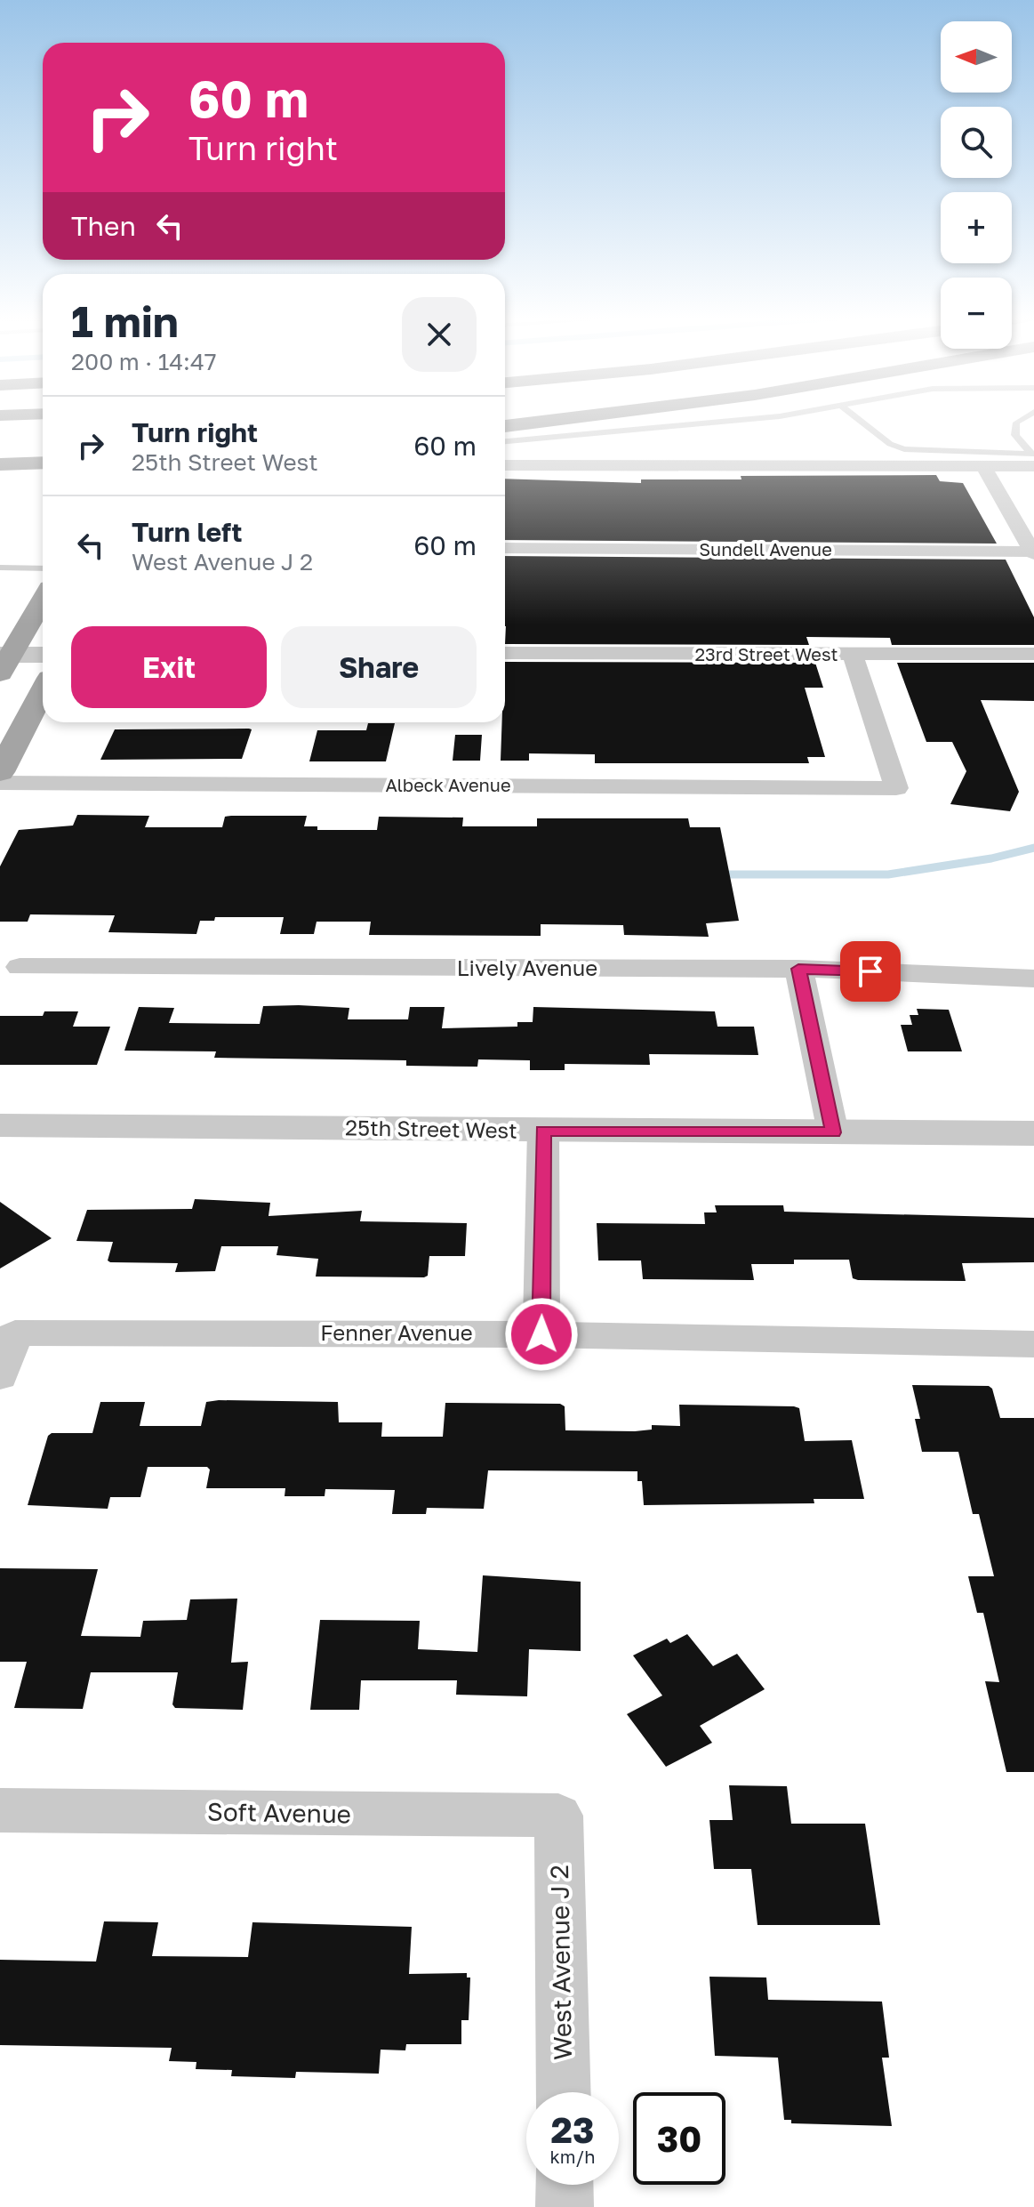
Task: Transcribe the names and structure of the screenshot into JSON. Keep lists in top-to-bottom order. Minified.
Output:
{"streets":{"street":["Sundell Avenue","23rd Street West","Albeck Avenue","Lively Avenue","25th Street West","Fenner Avenue","Soft Avenue","West Avenue J 2"]},"crossings":[["23rd Street West","Albeck Avenue"],["Soft Avenue","West Avenue J 2"]],"north":"left","page":{"map_buttons":["+","−"],"turn":["60 m","Turn right"],"then":"Then","heading":["1 min","200 m · 14:47"],"list":[{"name":"Turn right","note":"25th Street West","value":"60 m"},{"name":"Turn left","note":"West Avenue J 2","value":"60 m"}],"buttons":["Exit","Share"],"speed":"23 km/h","limit":"30"}}
